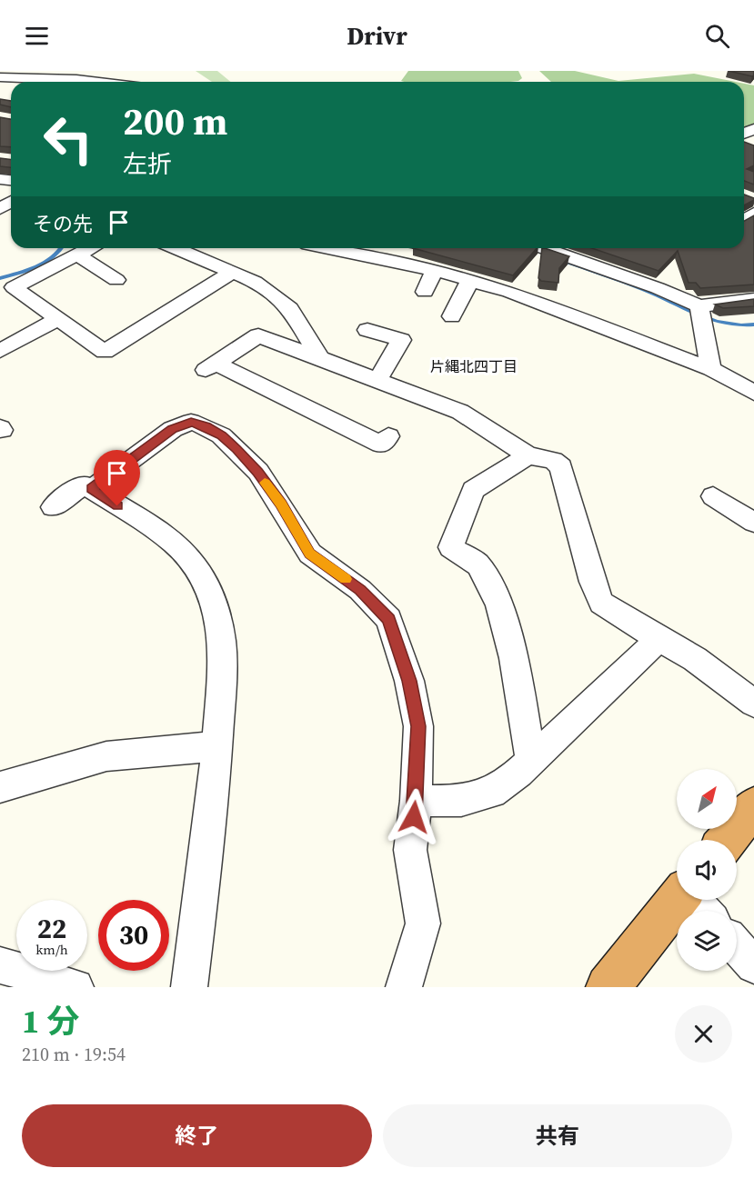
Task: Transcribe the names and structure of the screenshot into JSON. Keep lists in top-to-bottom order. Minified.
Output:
{"districts":["片縄北四丁目"],"north":"top right","page":{"header":"Drivr","turn":["200 m","左折"],"then":"その先","speed":"22 km/h","limit":"30","heading":["1 分","210 m · 19:54"],"buttons":["終了","共有"]}}
